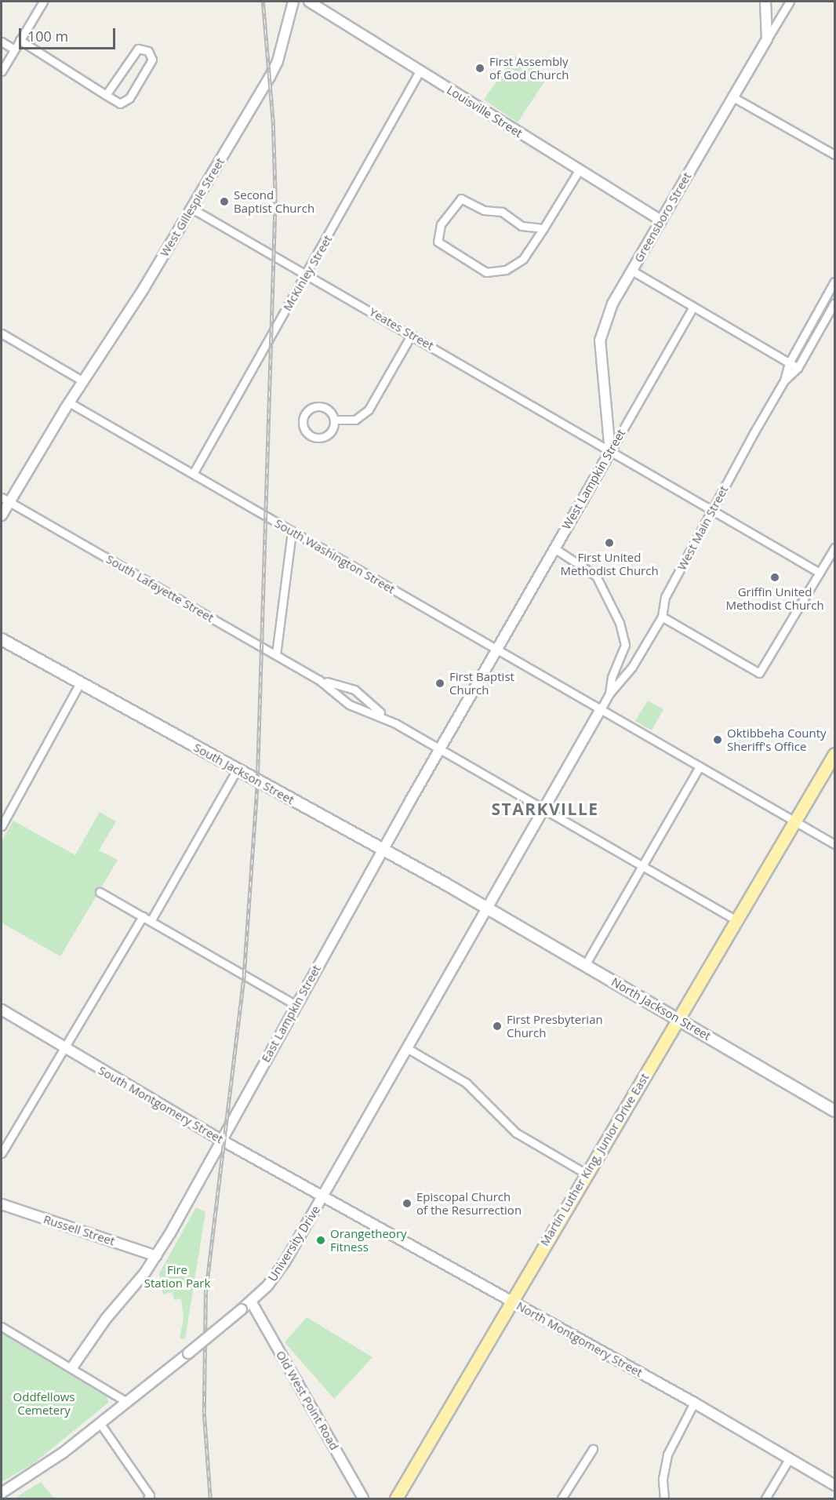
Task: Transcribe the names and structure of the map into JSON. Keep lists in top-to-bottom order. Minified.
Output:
{"streets":{"main road":["South Jackson Street","North Jackson Street","Martin Luther King, Junior Drive East"],"street":["Louisville Street","West Gillespie Street","Greensboro Street","McKinley Street","Yeates Street","West Lampkin Street","West Main Street","South Washington Street","South Lafayette Street","East Lampkin Street","South Montgomery Street","Russell Street","University Drive","North Montgomery Street","Old West Point Road"]},"crossings":[["Louisville Street","Greensboro Street"],["Louisville Street","McKinley Street"],["West Gillespie Street","Yeates Street"],["West Gillespie Street","South Washington Street"],["West Gillespie Street","South Lafayette Street"],["Greensboro Street","Yeates Street"],["Greensboro Street","West Lampkin Street"],["McKinley Street","Yeates Street"],["McKinley Street","South Washington Street"],["Yeates Street","West Lampkin Street"],["Yeates Street","West Main Street"],["West Lampkin Street","South Washington Street"],["West Lampkin Street","East Lampkin Street"],["West Main Street","South Washington Street"],["West Main Street","University Drive"],["South Washington Street","East Lampkin Street"],["South Washington Street","Martin Luther King, Junior Drive East"],["South Washington Street","University Drive"],["South Lafayette Street","East Lampkin Street"],["South Lafayette Street","Martin Luther King, Junior Drive East"],["South Lafayette Street","University Drive"],["South Jackson Street","North Jackson Street"],["South Jackson Street","East Lampkin Street"],["South Jackson Street","University Drive"],["North Jackson Street","Martin Luther King, Junior Drive East"],["North Jackson Street","University Drive"],["East Lampkin Street","South Montgomery Street"],["East Lampkin Street","Russell Street"],["South Montgomery Street","University Drive"],["South Montgomery Street","North Montgomery Street"],["Martin Luther King, Junior Drive East","North Montgomery Street"],["University Drive","North Montgomery Street"],["University Drive","Old West Point Road"]],"districts":["STARKVILLE"],"parks":["Fire Station Park","Oddfellows Cemetery"],"places":["First Assembly of God Church","Second Baptist Church","First United Methodist Church","Griffin United Methodist Church","First Baptist Church","Oktibbeha County Sheriff's Office","First Presbyterian Church","Episcopal Church of the Resurrection","Orangetheory Fitness"],"scale_bar":"100 m"}
